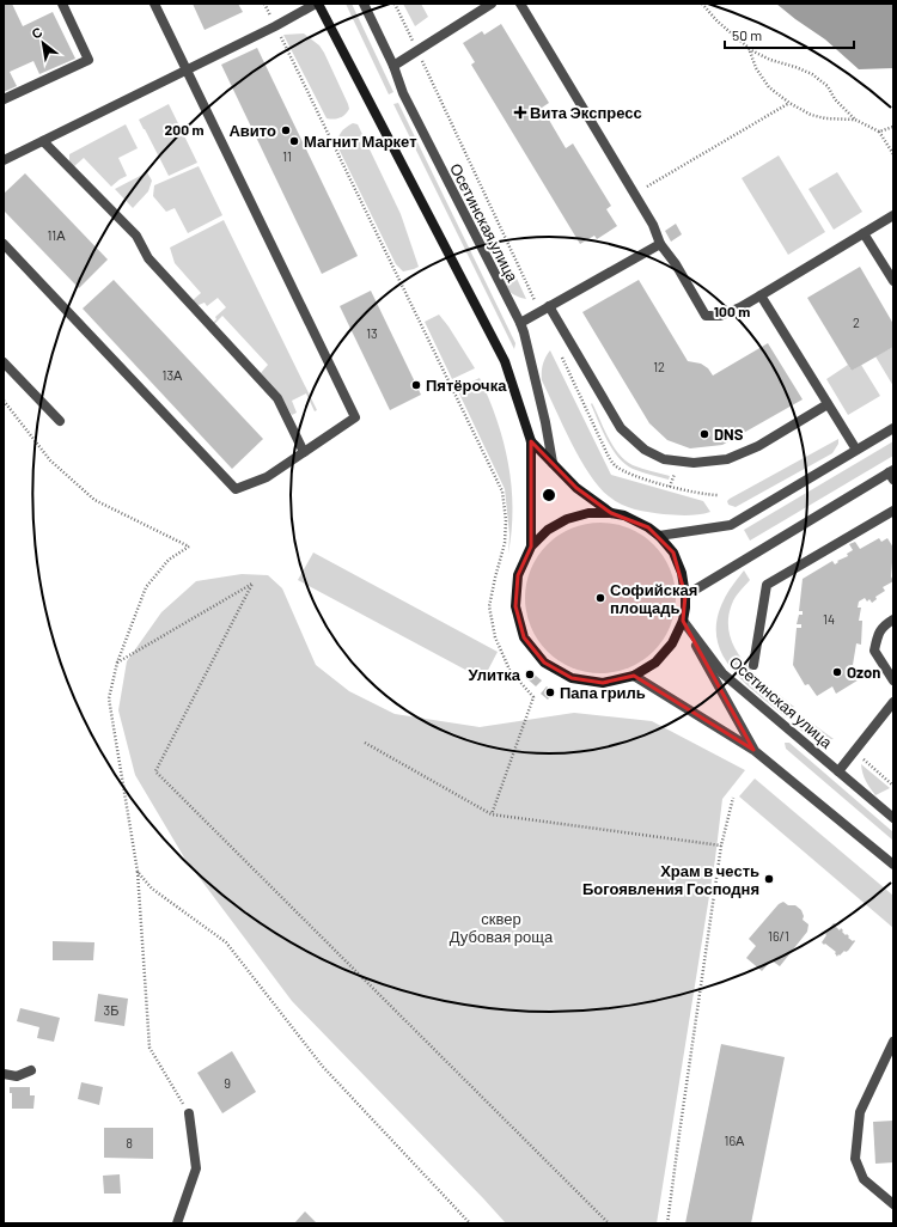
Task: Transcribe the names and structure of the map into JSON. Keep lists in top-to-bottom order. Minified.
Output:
{"streets":{"street":["Осетинская улица"]},"parks":["сквер Дубовая роща"],"places":{"health":["Вита Экспресс"],"other":["Авито","Магнит Маркет","Пятёрочка","DNS","Софийская площадь","Ozon","Улитка","Папа гриль","Храм в честь Богоявления Господня"]},"house_numbers":["11","11А","2","13","12","13А","14","16/1","3Б","9","16А","8"],"scale_bar":"50 m","north":"top left","rings":["200 m","100 m"]}
